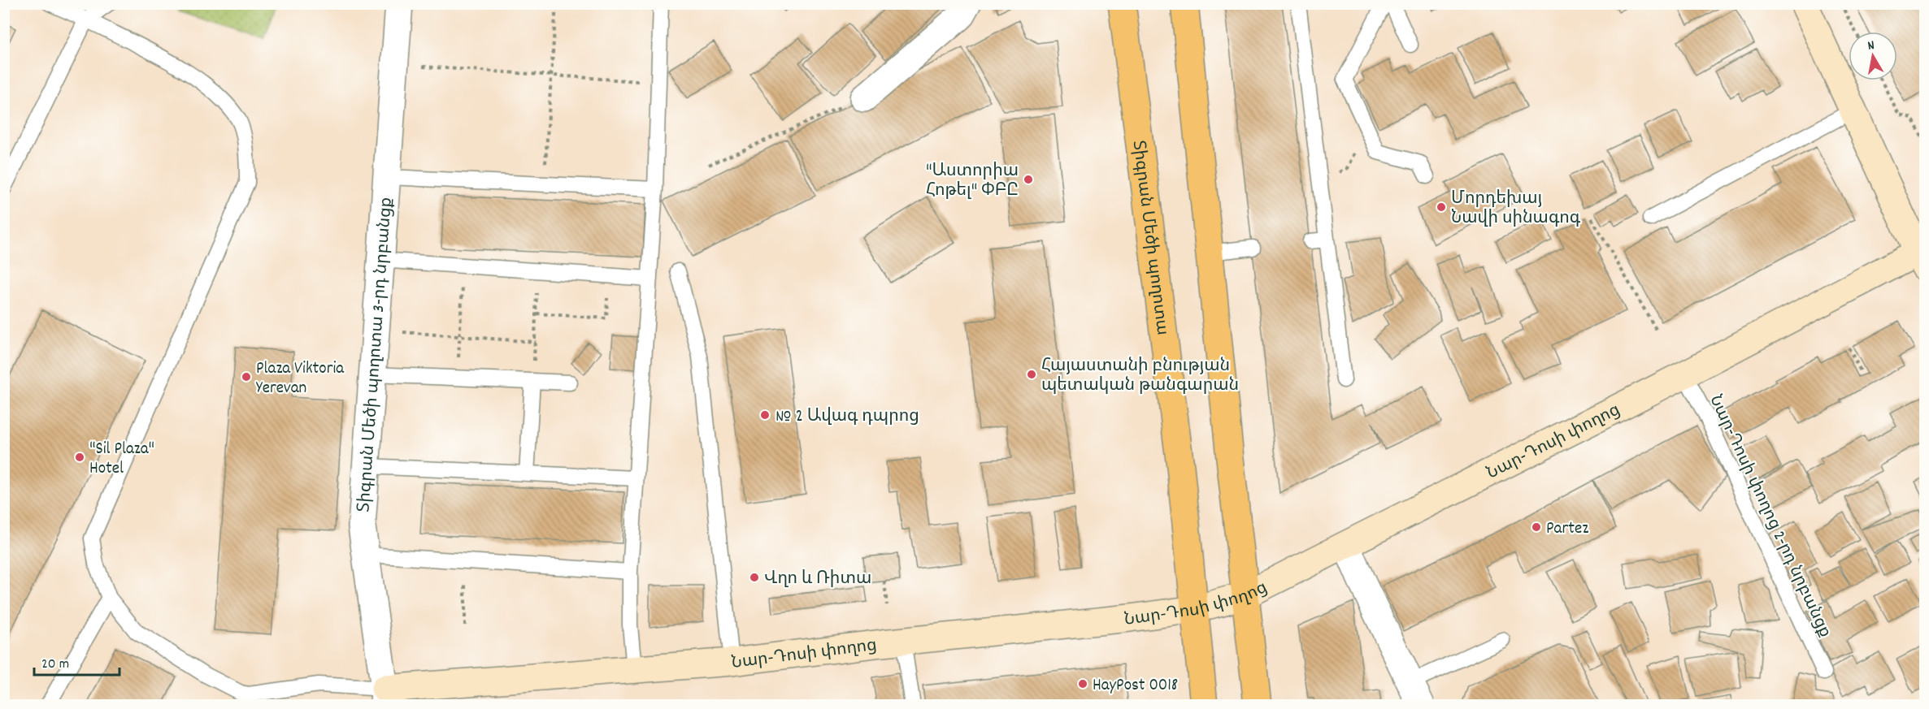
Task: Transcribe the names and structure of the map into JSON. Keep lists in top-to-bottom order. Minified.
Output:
{"streets":{"main road":["Տիգրան Մեծի պողոտա","Նար-Դոսի փողոց"],"street":["Տիգրան Մեծի պողոտա 3-րդ նրբանցք"],"lane":["Նար-Դոսի փողոց 2-րդ նրբանցք"]},"crossings":[["Տիգրան Մեծի պողոտա","Նար-Դոսի փողոց"],["Տիգրան Մեծի պողոտա 3-րդ նրբանցք","Նար-Դոսի փողոց"],["Նար-Դոսի փողոց","Նար-Դոսի փողոց 2-րդ նրբանցք"]],"places":["\"Աստորիա Հոթել\" ՓԲԸ","Մորդեխայ Նավի սինագոգ","Հայաստանի բնության պետական թանգարան","Plaza Viktoria Yerevan","№ 2 Ավագ դպրոց","\"Sil Plaza\" Hotel","Partez","Վղո և Ռիտա","HayPost 0018"],"scale_bar":"20 m","north":"top"}
